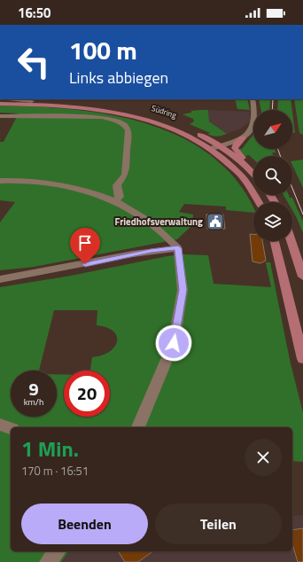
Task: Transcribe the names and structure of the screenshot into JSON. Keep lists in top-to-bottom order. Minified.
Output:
{"streets":{"main road":["Südring"]},"places":{"public building":["Friedhofsverwaltung"]},"north":"top right","page":{"status":"16:50","turn":["100 m","Links abbiegen"],"speed":"9 km/h","limit":"20","heading":["1 Min.","170 m · 16:51"],"buttons":["Beenden","Teilen"]}}
